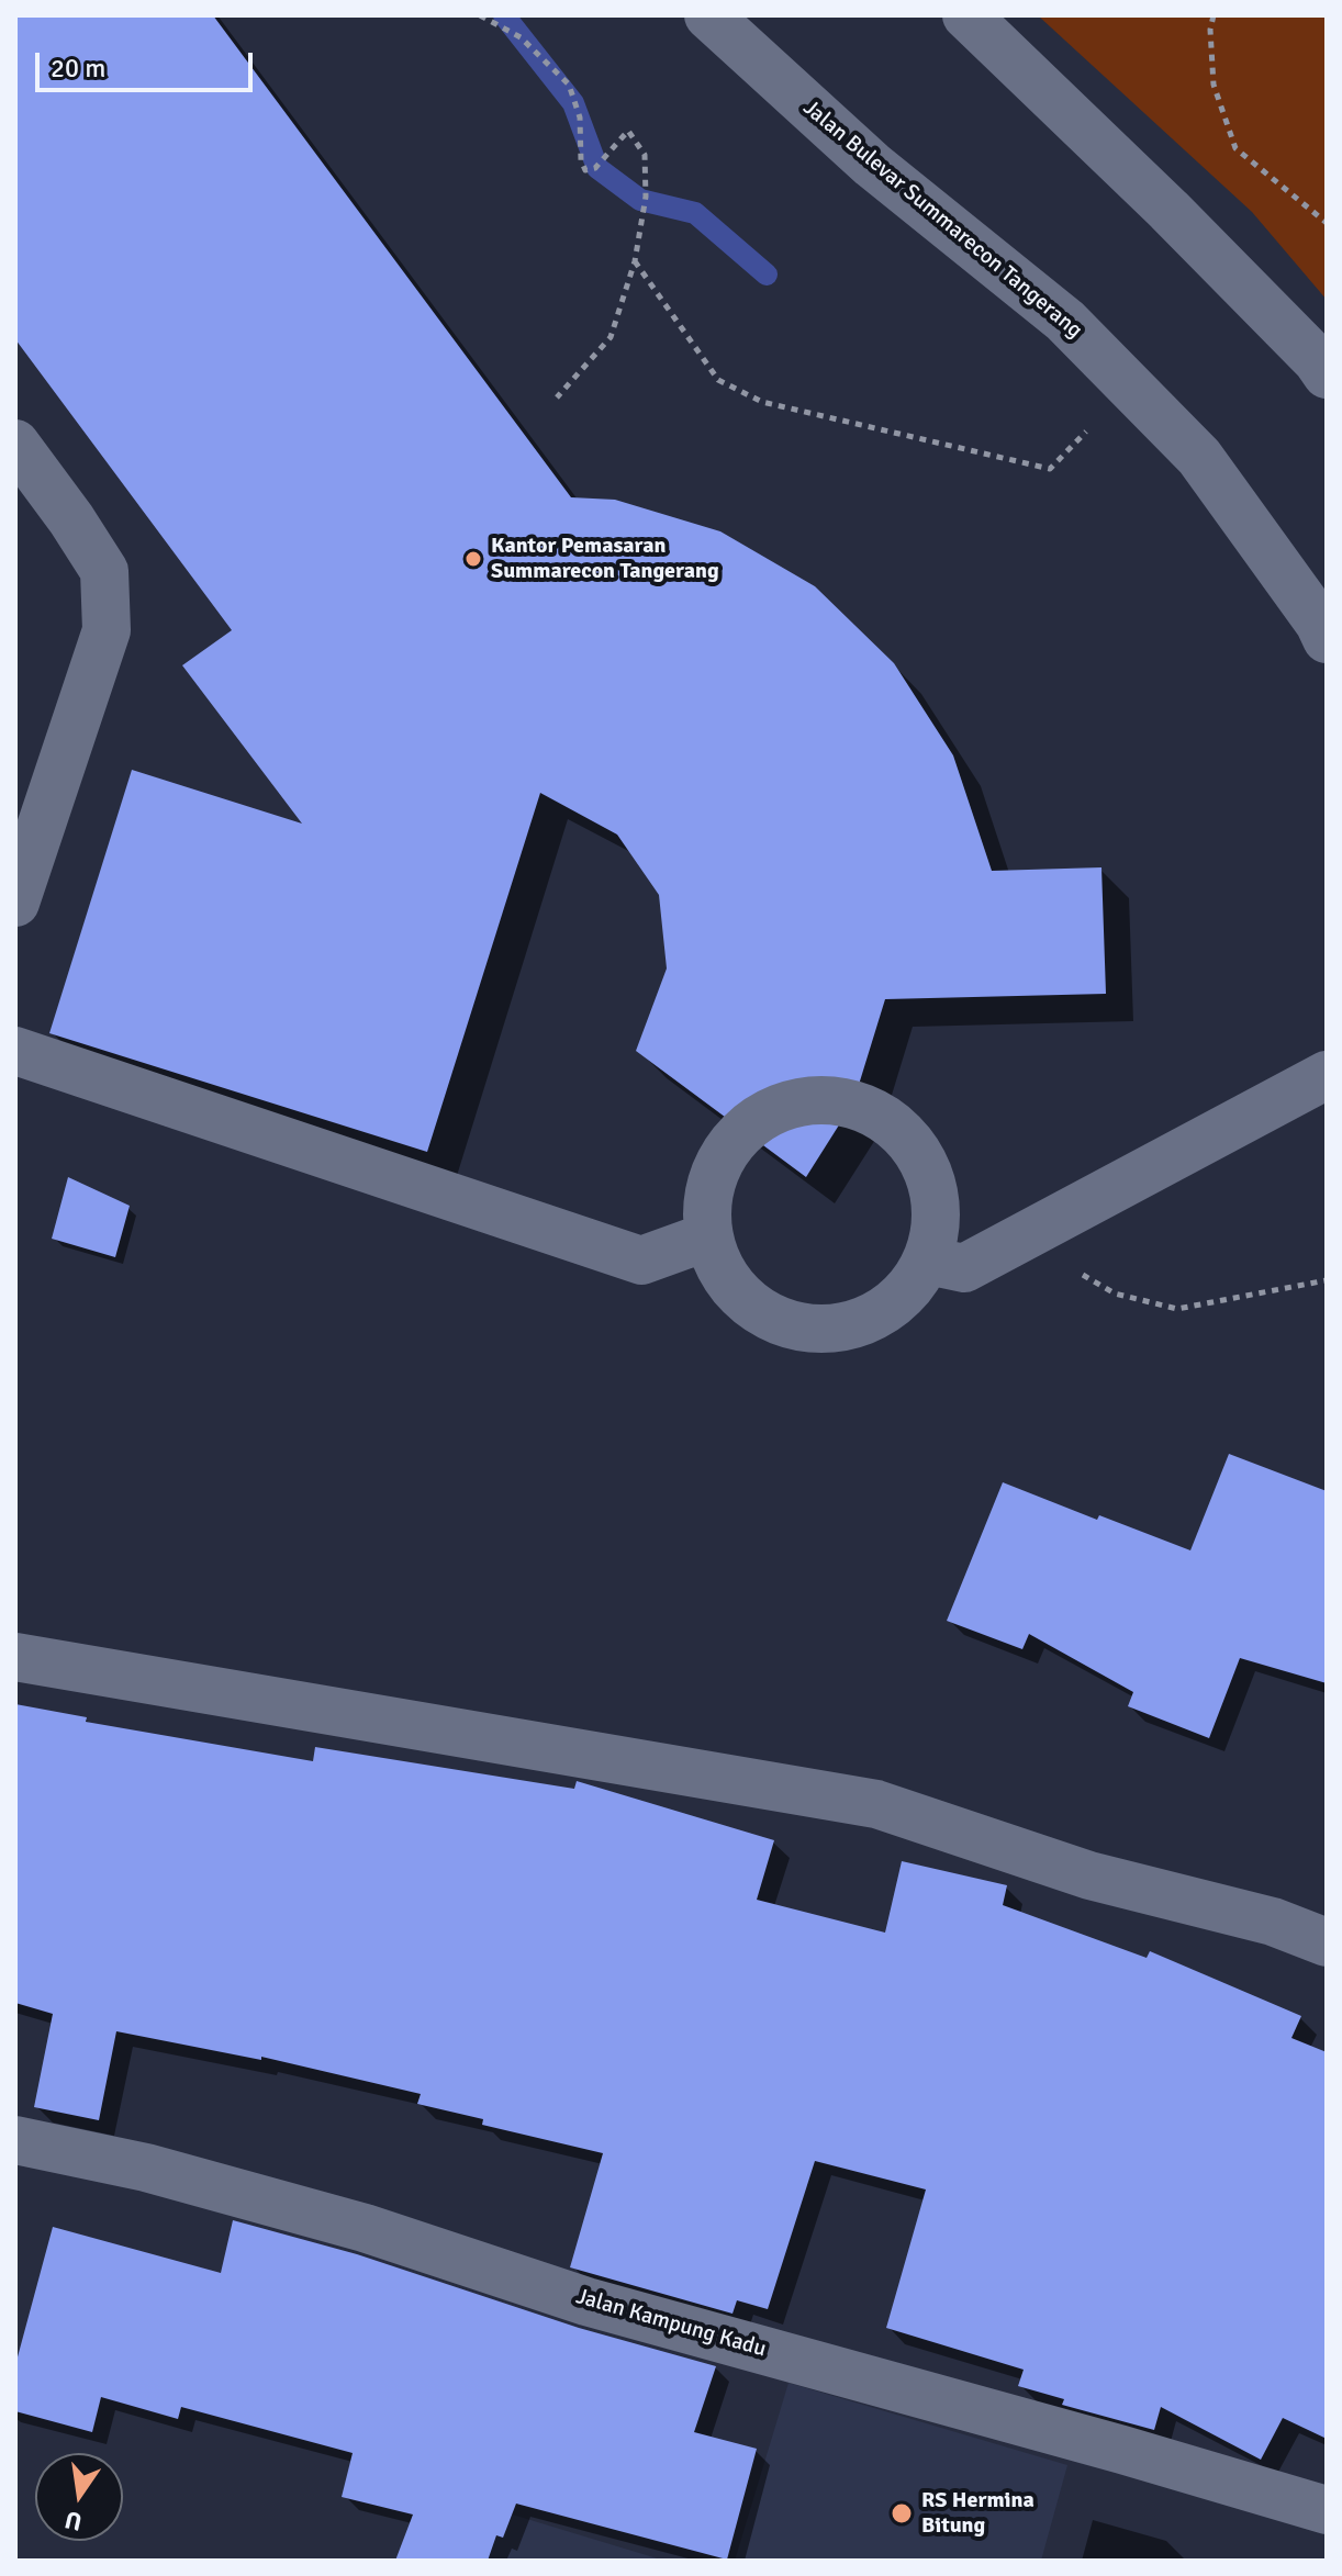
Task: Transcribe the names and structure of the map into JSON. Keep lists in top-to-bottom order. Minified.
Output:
{"streets":{"street":["Jalan Bulevar Summarecon Tangerang","Jalan Kampung Kadu"]},"places":["Kantor Pemasaran Summarecon Tangerang","RS Hermina Bitung"],"scale_bar":"20 m","north":"bottom"}
